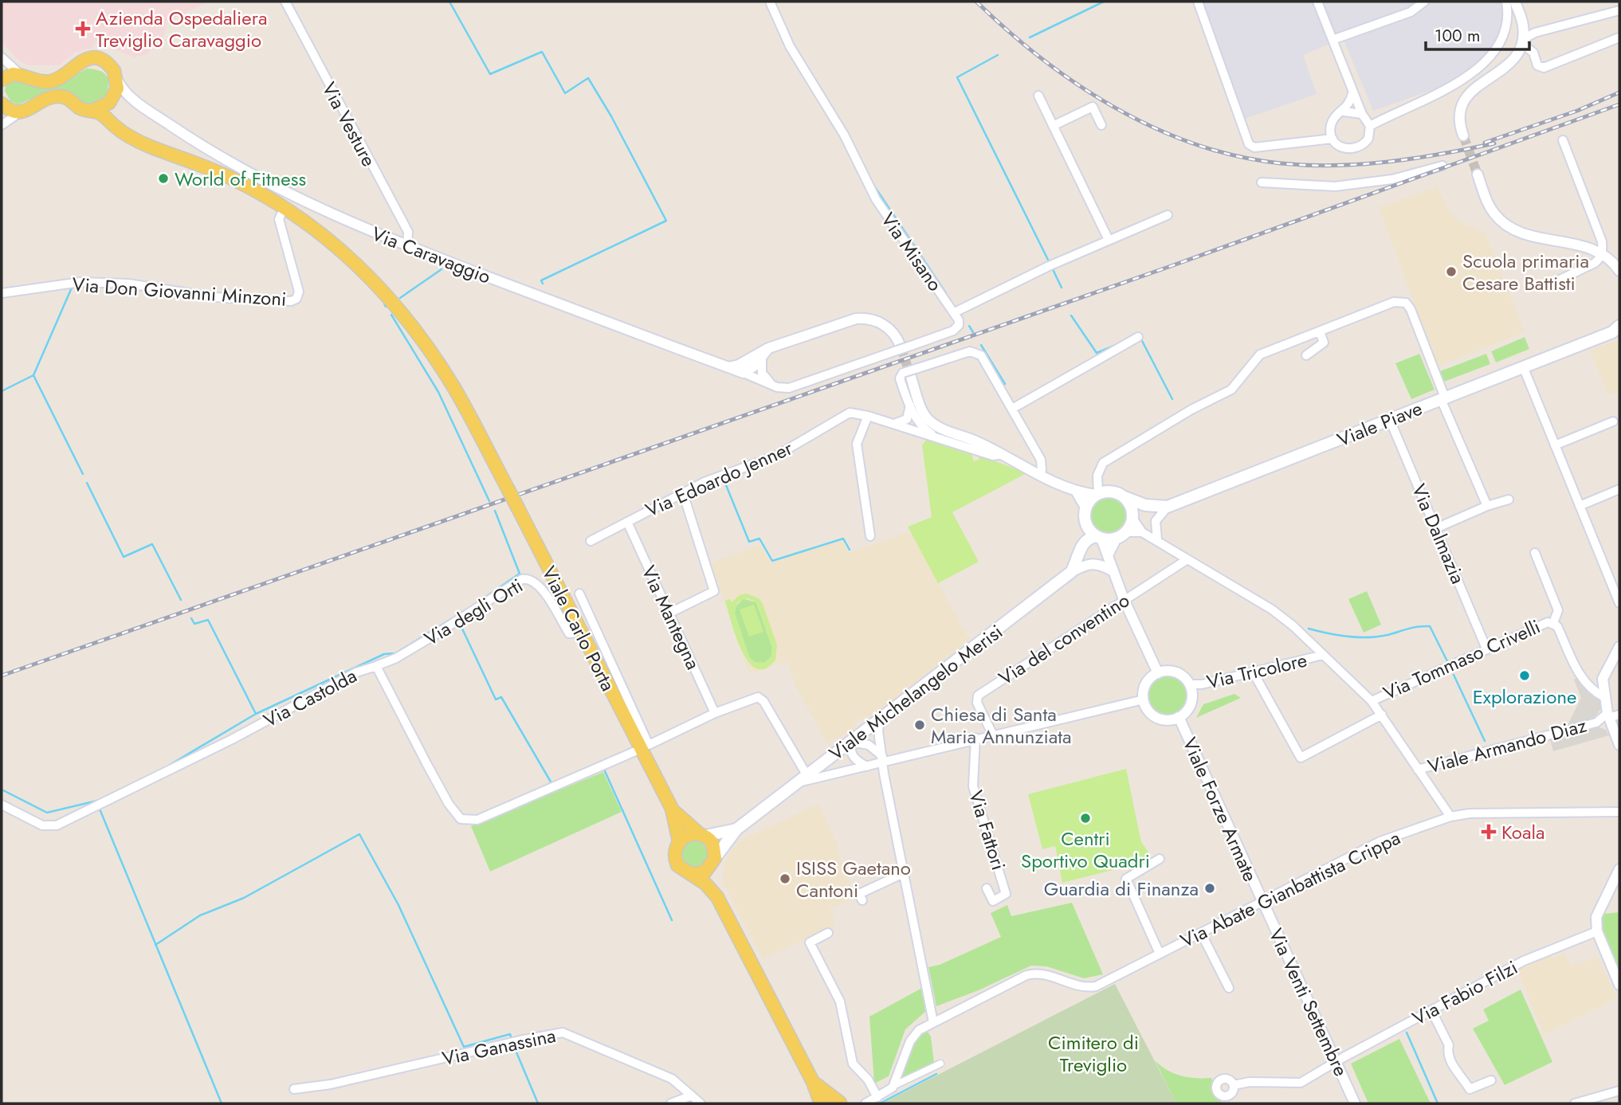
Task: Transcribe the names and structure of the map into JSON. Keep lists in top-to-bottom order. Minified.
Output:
{"streets":{"main road":["Via Caravaggio","Viale Piave","Viale Carlo Porta","Viale Michelangelo Merisi"],"street":["Via Vesture","Via Misano","Via Don Giovanni Minzoni","Via Edoardo Jenner","Via Dalmazia","Via degli Orti","Via Mantegna","Via del conventino","Via Tommaso Crivelli","Via Tricolore","Via Castolda","Viale Armando Diaz","Viale Forze Armate","Via Fattori","Via Abate Gianbattista Crippa","Via Fabio Filzi","Via Venti Settembre","Via Ganassina"]},"crossings":[["Via Vesture","Via Caravaggio"],["Via Misano","Via Caravaggio"],["Via Caravaggio","Via Don Giovanni Minzoni"],["Via Caravaggio","Viale Carlo Porta"],["Viale Piave","Via Dalmazia"],["Via Edoardo Jenner","Via Mantegna"],["Via Dalmazia","Via Tommaso Crivelli"],["Via degli Orti","Viale Carlo Porta"],["Via degli Orti","Via Castolda"],["Viale Carlo Porta","Via Castolda"],["Via Tricolore","Viale Forze Armate"],["Viale Forze Armate","Via Abate Gianbattista Crippa"],["Viale Forze Armate","Via Venti Settembre"],["Via Abate Gianbattista Crippa","Via Venti Settembre"],["Via Fabio Filzi","Via Venti Settembre"]],"parks":["Cimitero di Treviglio"],"places":{"health":["Azienda Ospedaliera Treviglio Caravaggio","Koala"],"other":["World of Fitness","Scuola primaria Cesare Battisti","Explorazione","Chiesa di Santa Maria Annunziata","Centri Sportivo Quadri","ISISS Gaetano Cantoni","Guardia di Finanza"]},"scale_bar":"100 m"}
